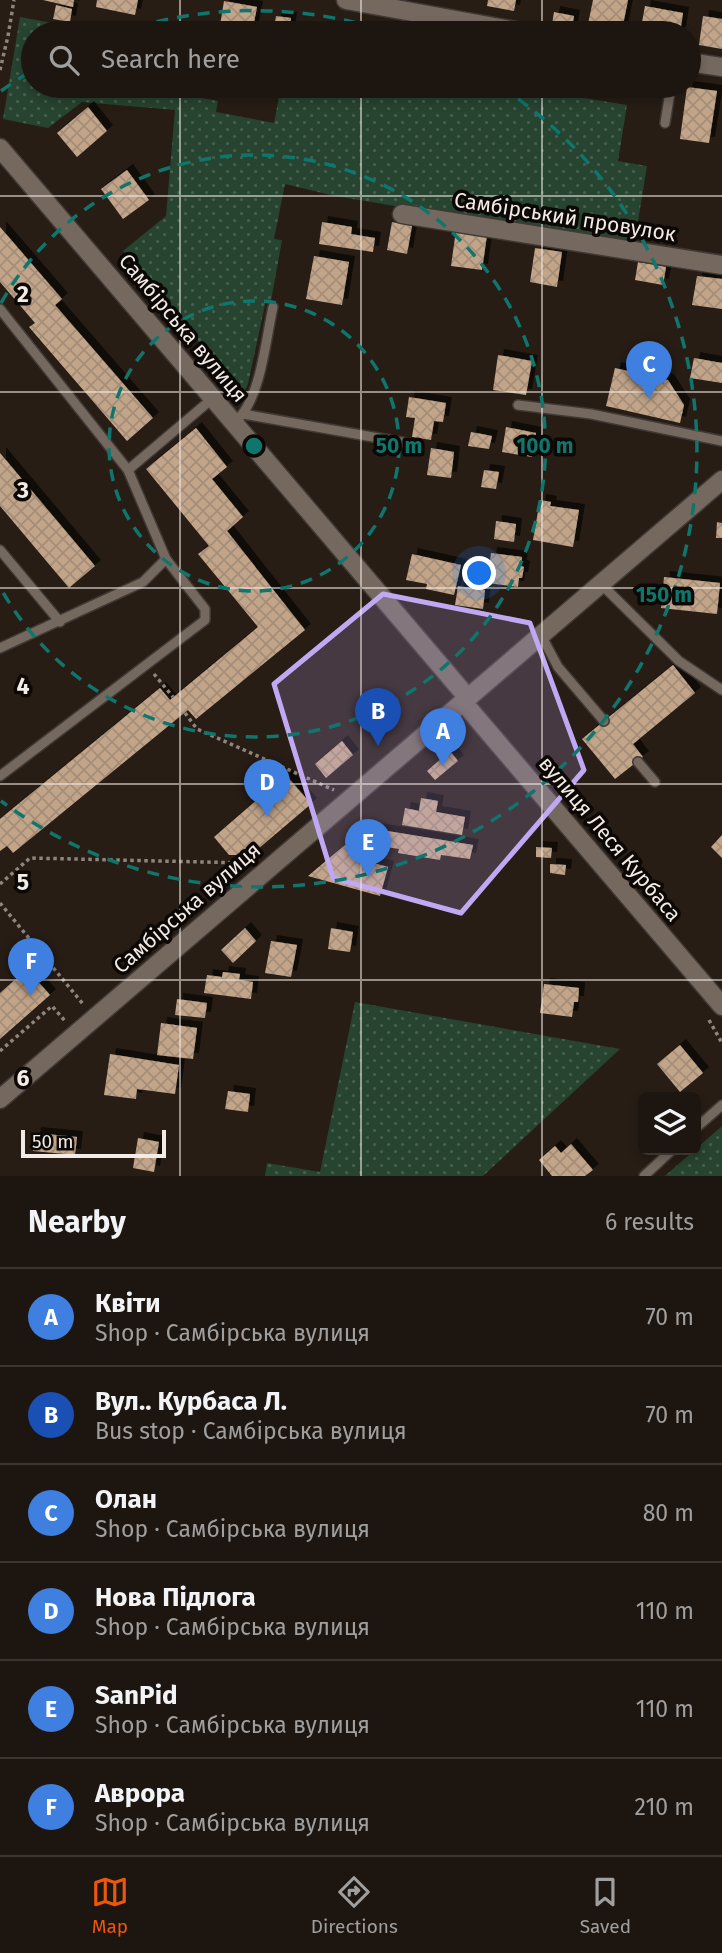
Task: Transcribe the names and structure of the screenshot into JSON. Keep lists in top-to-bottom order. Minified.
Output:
{"streets":{"street":["Самбірський провулок","Самбірська вулиця","вулиця Леся Курбаса"]},"crossings":[["Самбірська вулиця","вулиця Леся Курбаса"]],"scale_bar":"50 m","page":{"search":"Search here","pins":["C","B","A","D","E","F"],"scale":"50 m","heading":["Nearby","6 results"],"list":[{"mark":"A","name":"Квіти","note":"Shop · Самбірська вулиця","value":"70 m"},{"mark":"B","name":"Вул.. Курбаса Л.","note":"Bus stop · Самбірська вулиця","value":"70 m"},{"mark":"C","name":"Олан","note":"Shop · Самбірська вулиця","value":"80 m"},{"mark":"D","name":"Нова Підлога","note":"Shop · Самбірська вулиця","value":"110 m"},{"mark":"E","name":"SanPid","note":"Shop · Самбірська вулиця","value":"110 m"},{"mark":"F","name":"Аврора","note":"Shop · Самбірська вулиця","value":"210 m"}],"nav":["Map","Directions","Saved"]},"grid":{"rows":["2","3","4","5","6"]},"rings":["50 m","100 m","150 m"]}
